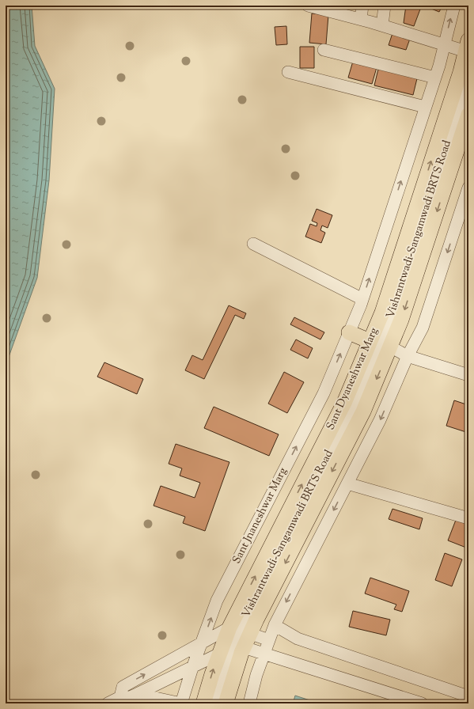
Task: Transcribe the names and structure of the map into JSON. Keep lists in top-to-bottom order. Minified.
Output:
{"streets":{"main road":["Sant Dyaneshwar Marg"],"street":["Vishrantwadi-Sangamwadi BRTS Road","Sant Jnaneshwar Marg"]},"crossings":[["Vishrantwadi-Sangamwadi BRTS Road","Sant Dyaneshwar Marg"]]}
